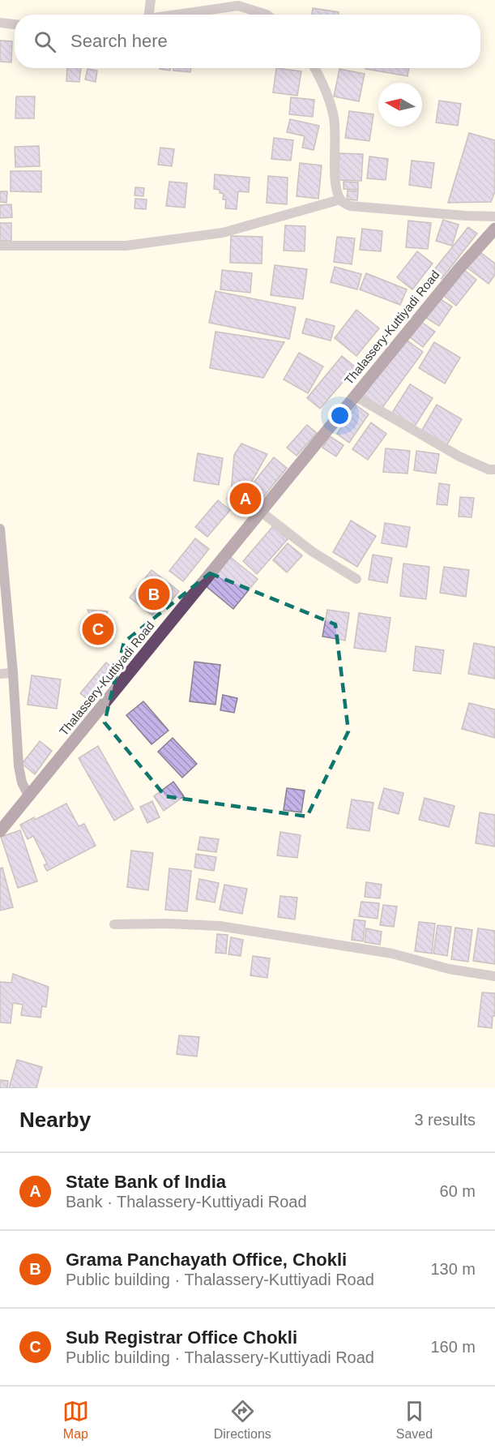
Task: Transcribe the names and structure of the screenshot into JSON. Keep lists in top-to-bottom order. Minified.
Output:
{"streets":{"main road":["Thalassery-Kuttiyadi Road"]},"north":"left","page":{"search":"Search here","pins":["A","B","C"],"heading":["Nearby","3 results"],"list":[{"mark":"A","name":"State Bank of India","note":"Bank · Thalassery-Kuttiyadi Road","value":"60 m"},{"mark":"B","name":"Grama Panchayath Office, Chokli","note":"Public building · Thalassery-Kuttiyadi Road","value":"130 m"},{"mark":"C","name":"Sub Registrar Office Chokli","note":"Public building · Thalassery-Kuttiyadi Road","value":"160 m"}],"nav":["Map","Directions","Saved"]}}
